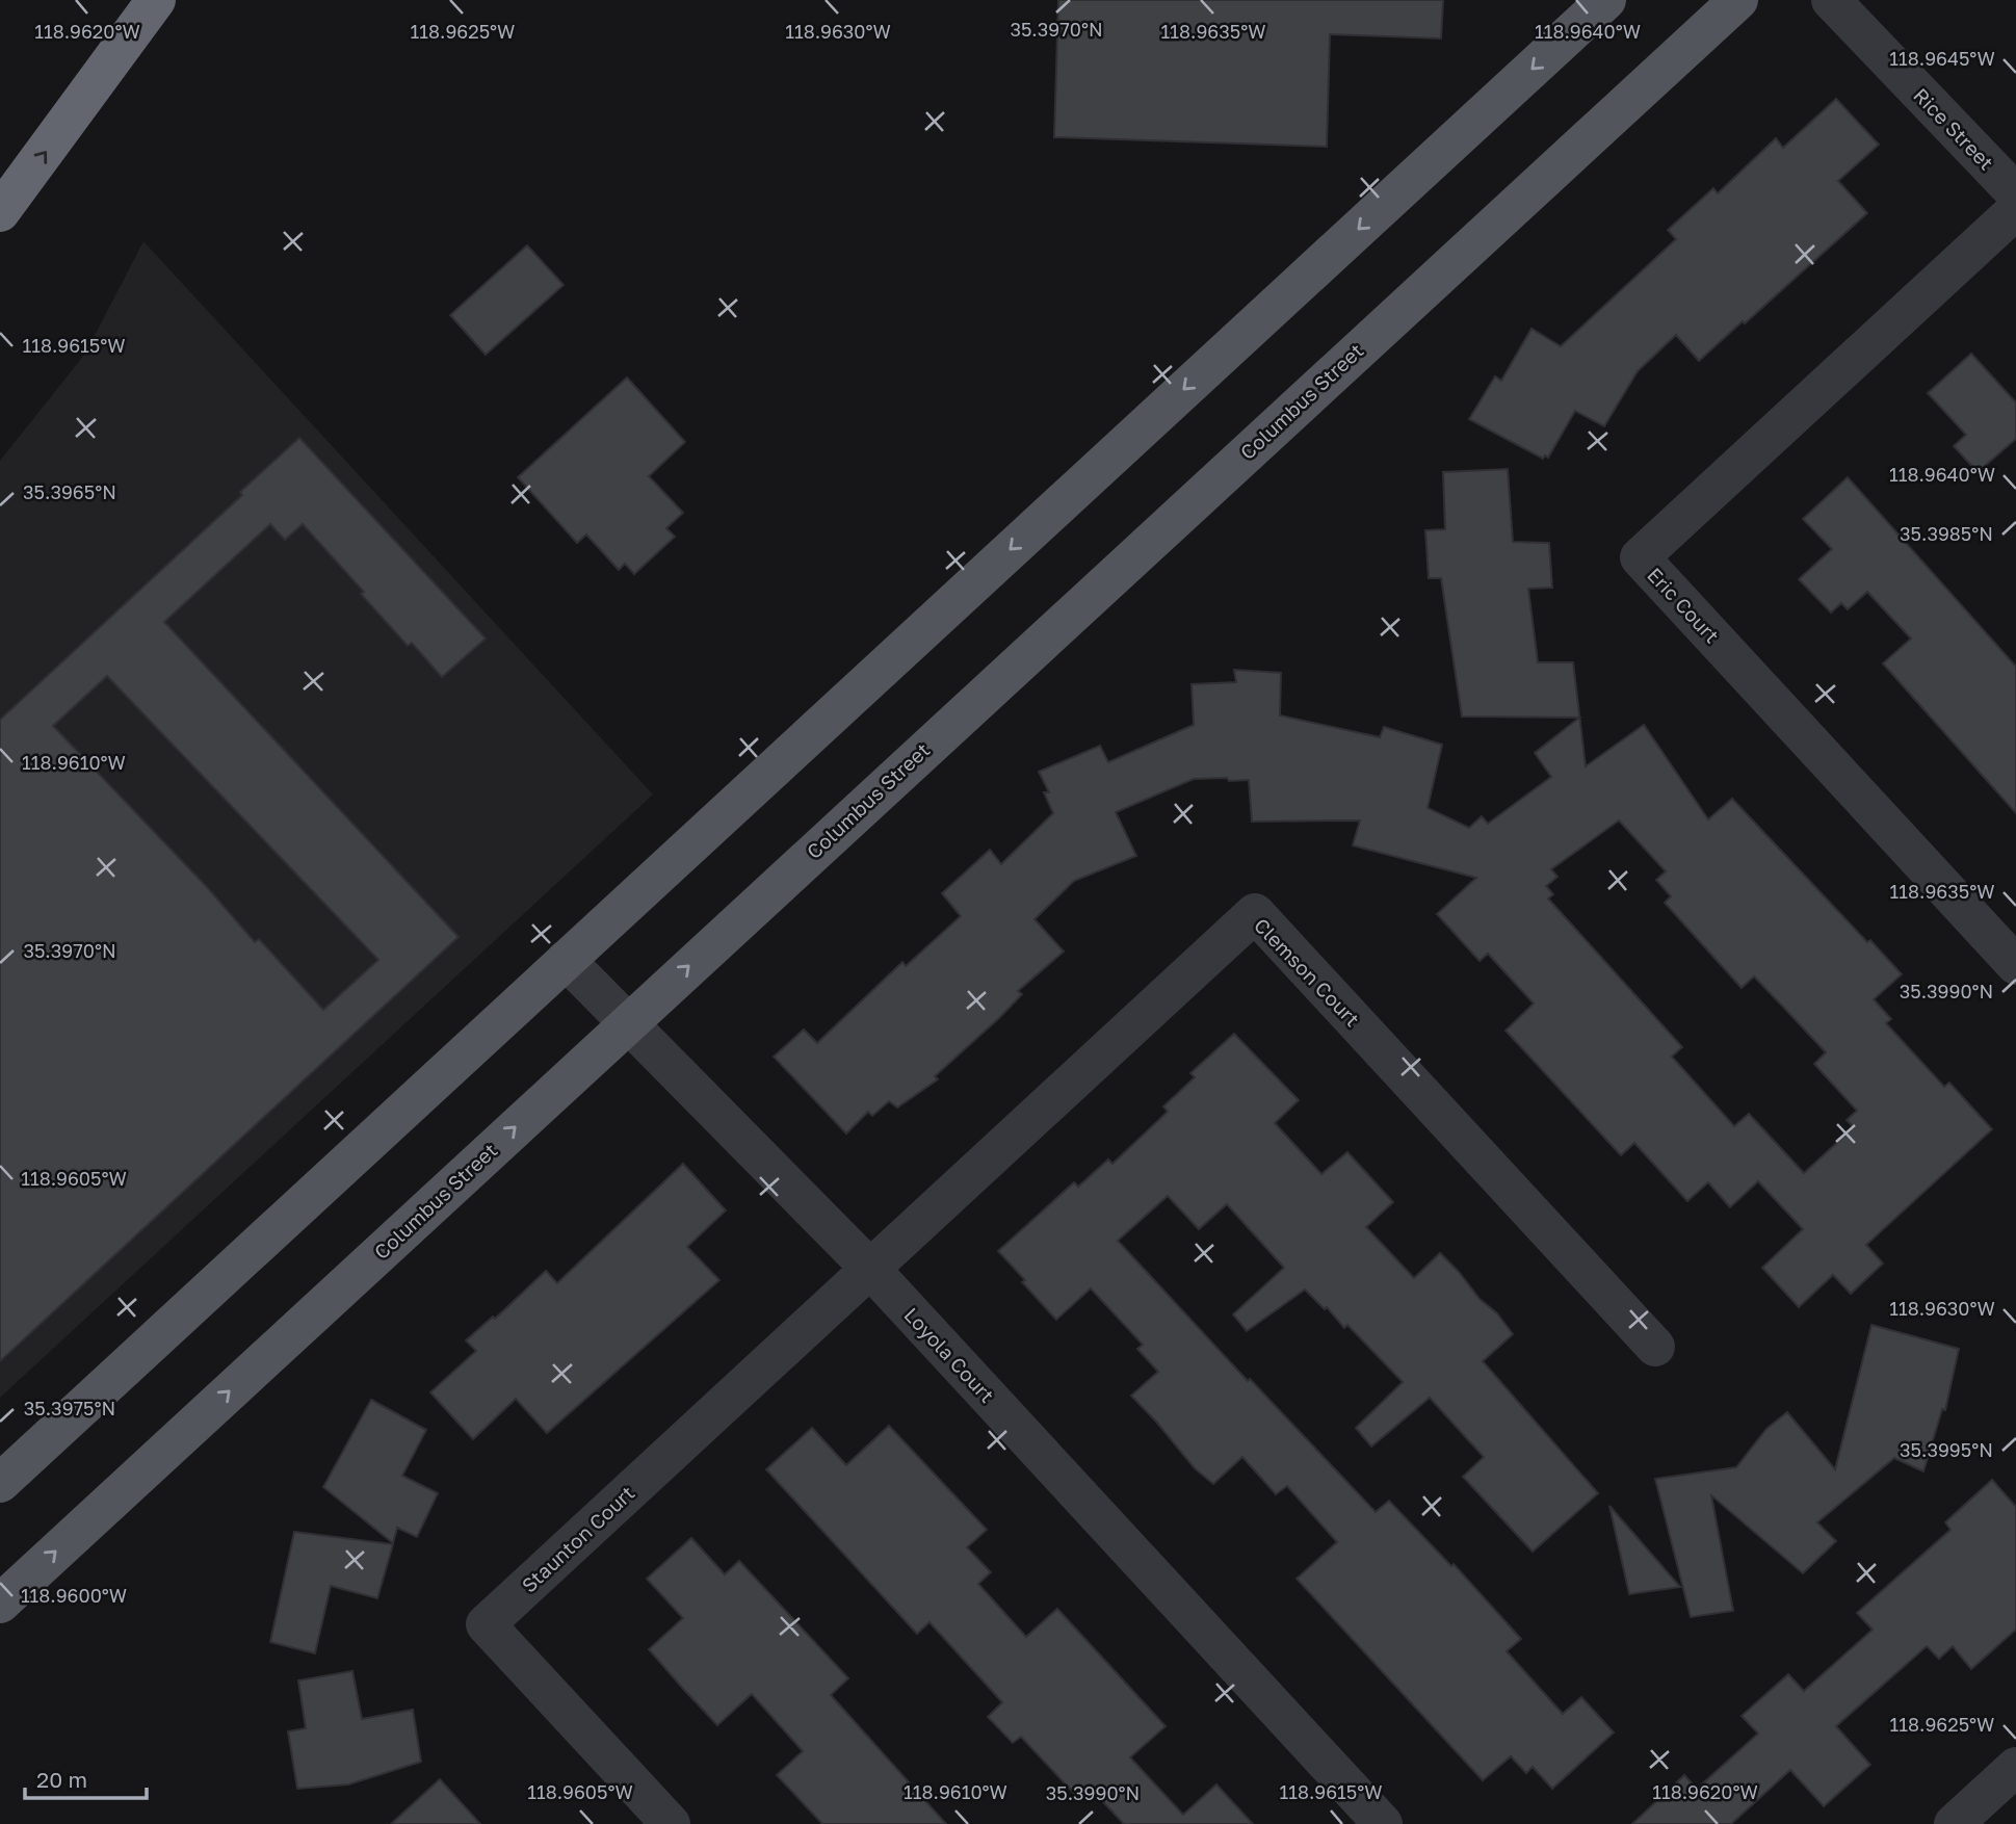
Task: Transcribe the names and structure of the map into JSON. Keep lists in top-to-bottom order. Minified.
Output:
{"streets":{"main road":["Columbus Street"],"street":["Rice Street","Eric Court","Clemson Court","Loyola Court","Staunton Court"]},"crossings":[["Columbus Street","Loyola Court"],["Clemson Court","Loyola Court"],["Clemson Court","Staunton Court"],["Loyola Court","Staunton Court"]],"scale_bar":"20 m","coordinates":["35.3970°N","118.9620°W","118.9625°W","118.9630°W","118.9635°W","118.9640°W","118.9645°W","118.9615°W","35.3965°N","35.3985°N","118.9610°W","35.3990°N","118.9605°W","35.3975°N","35.3995°N","118.9600°W"]}
